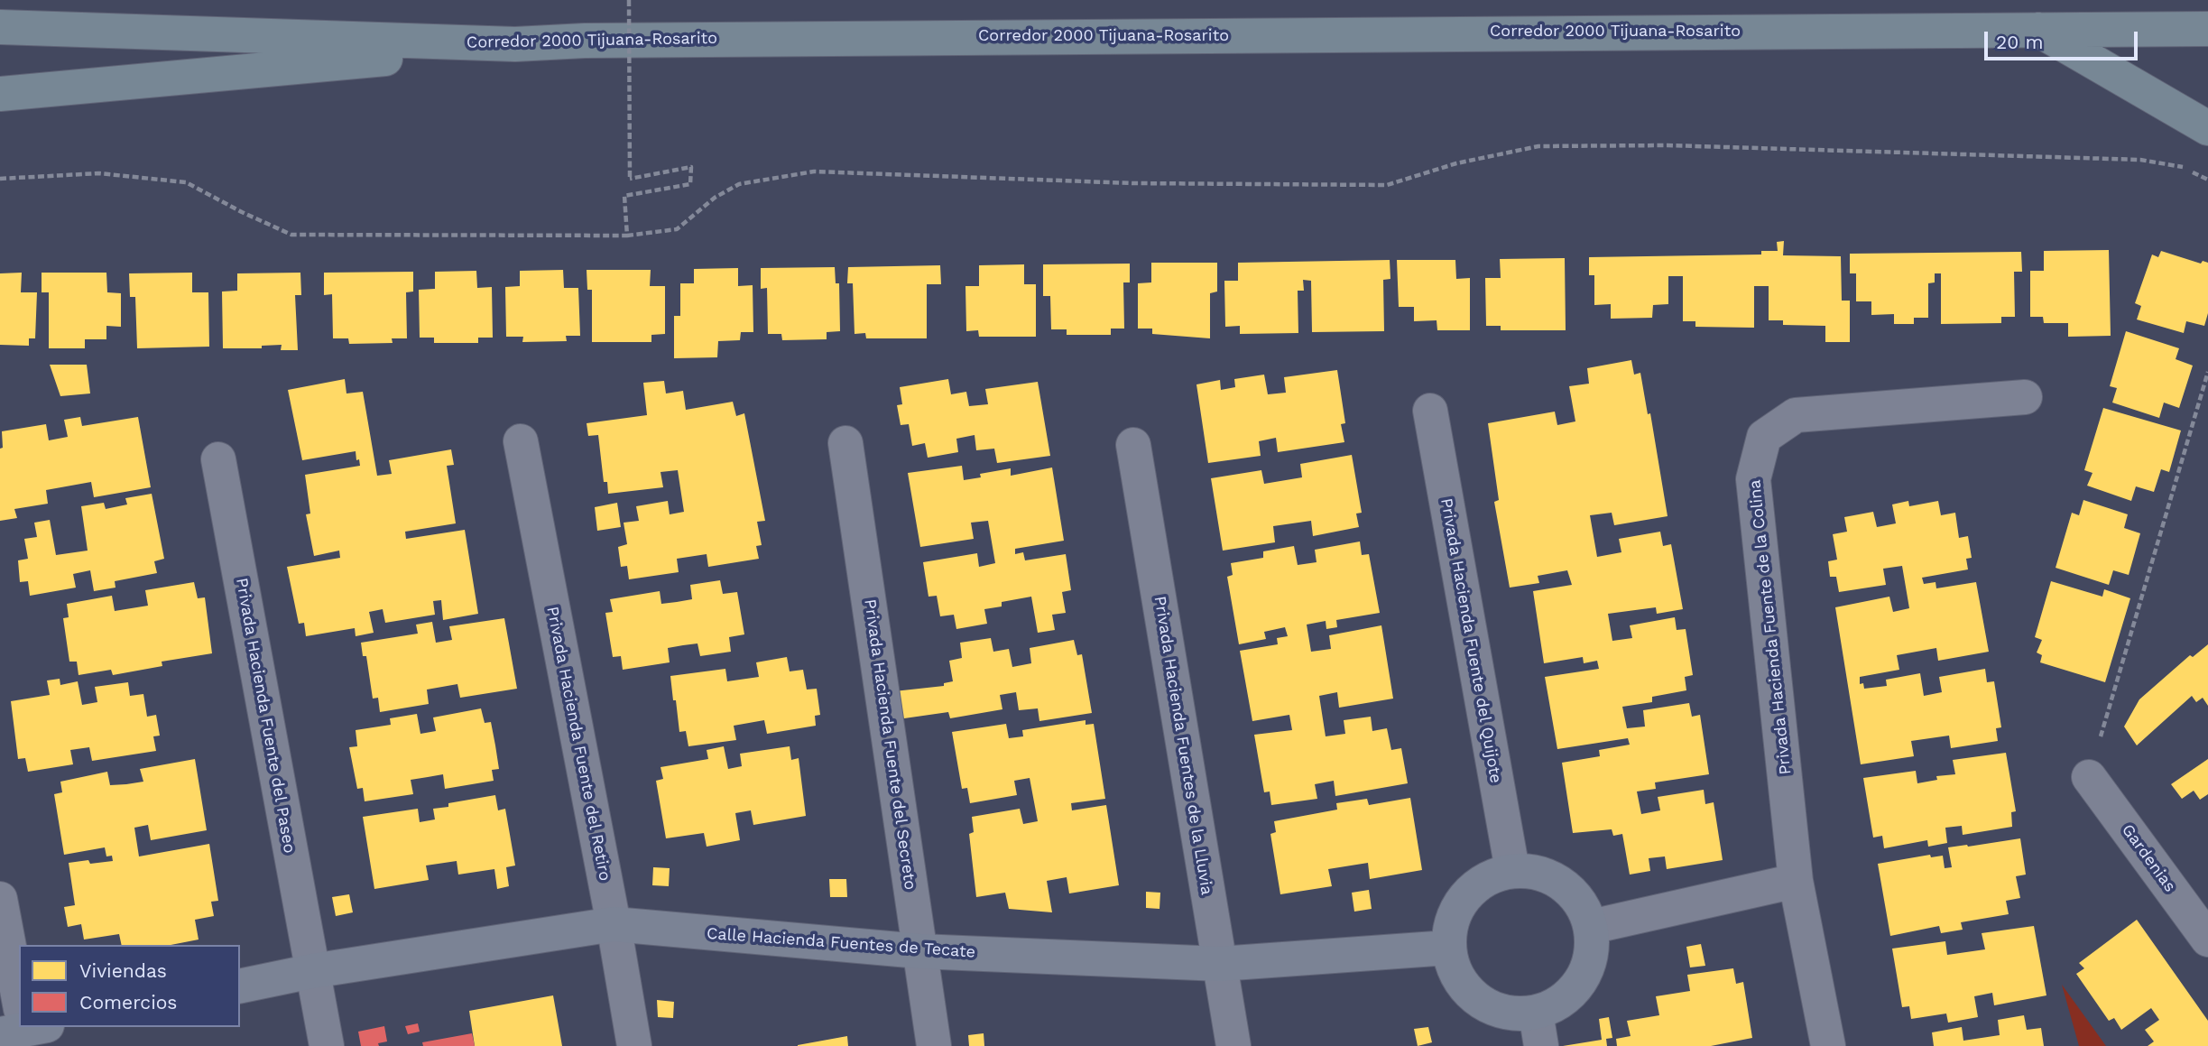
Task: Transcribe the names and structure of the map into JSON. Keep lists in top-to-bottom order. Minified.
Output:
{"streets":{"highway":["Corredor 2000 Tijuana-Rosarito"],"street":["Privada Hacienda Fuente de la Colina","Privada Hacienda Fuente del Quijote","Privada Hacienda Fuente del Paseo","Privada Hacienda Fuente del Retiro","Privada Hacienda Fuente del Secreto","Privada Hacienda Fuentes de la Lluvia","Gardenias","Calle Hacienda Fuentes de Tecate"]},"crossings":[["Privada Hacienda Fuente del Quijote","Calle Hacienda Fuentes de Tecate"],["Privada Hacienda Fuente del Paseo","Calle Hacienda Fuentes de Tecate"],["Privada Hacienda Fuente del Retiro","Calle Hacienda Fuentes de Tecate"],["Privada Hacienda Fuente del Secreto","Calle Hacienda Fuentes de Tecate"],["Privada Hacienda Fuentes de la Lluvia","Calle Hacienda Fuentes de Tecate"]],"legend":["Viviendas","Comercios"],"scale_bar":"20 m"}
